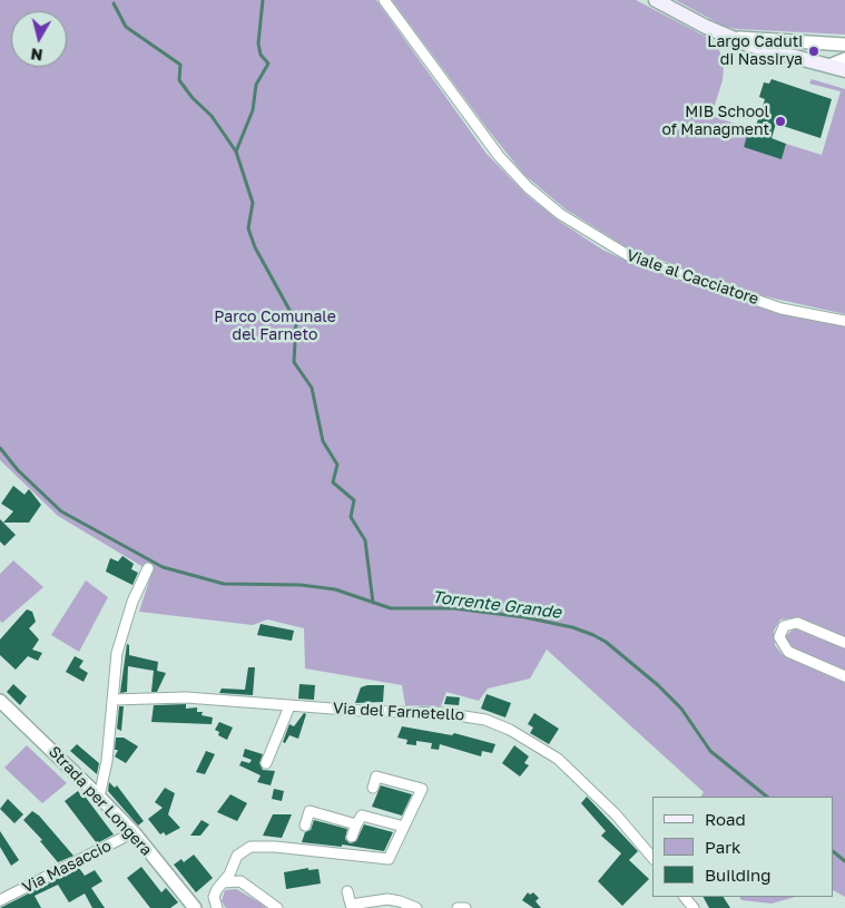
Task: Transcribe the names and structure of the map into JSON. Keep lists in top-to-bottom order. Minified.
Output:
{"streets":{"street":["Viale al Cacciatore","Via del Farnetello","Strada per Longera","Via Masaccio"]},"crossings":[["Strada per Longera","Via Masaccio"]],"water":["Torrente Grande"],"parks":["Parco Comunale del Farneto"],"places":["Largo Caduti di Nassirya","MIB School of Managment"],"legend":["Road","Park","Building"],"north":"bottom"}
